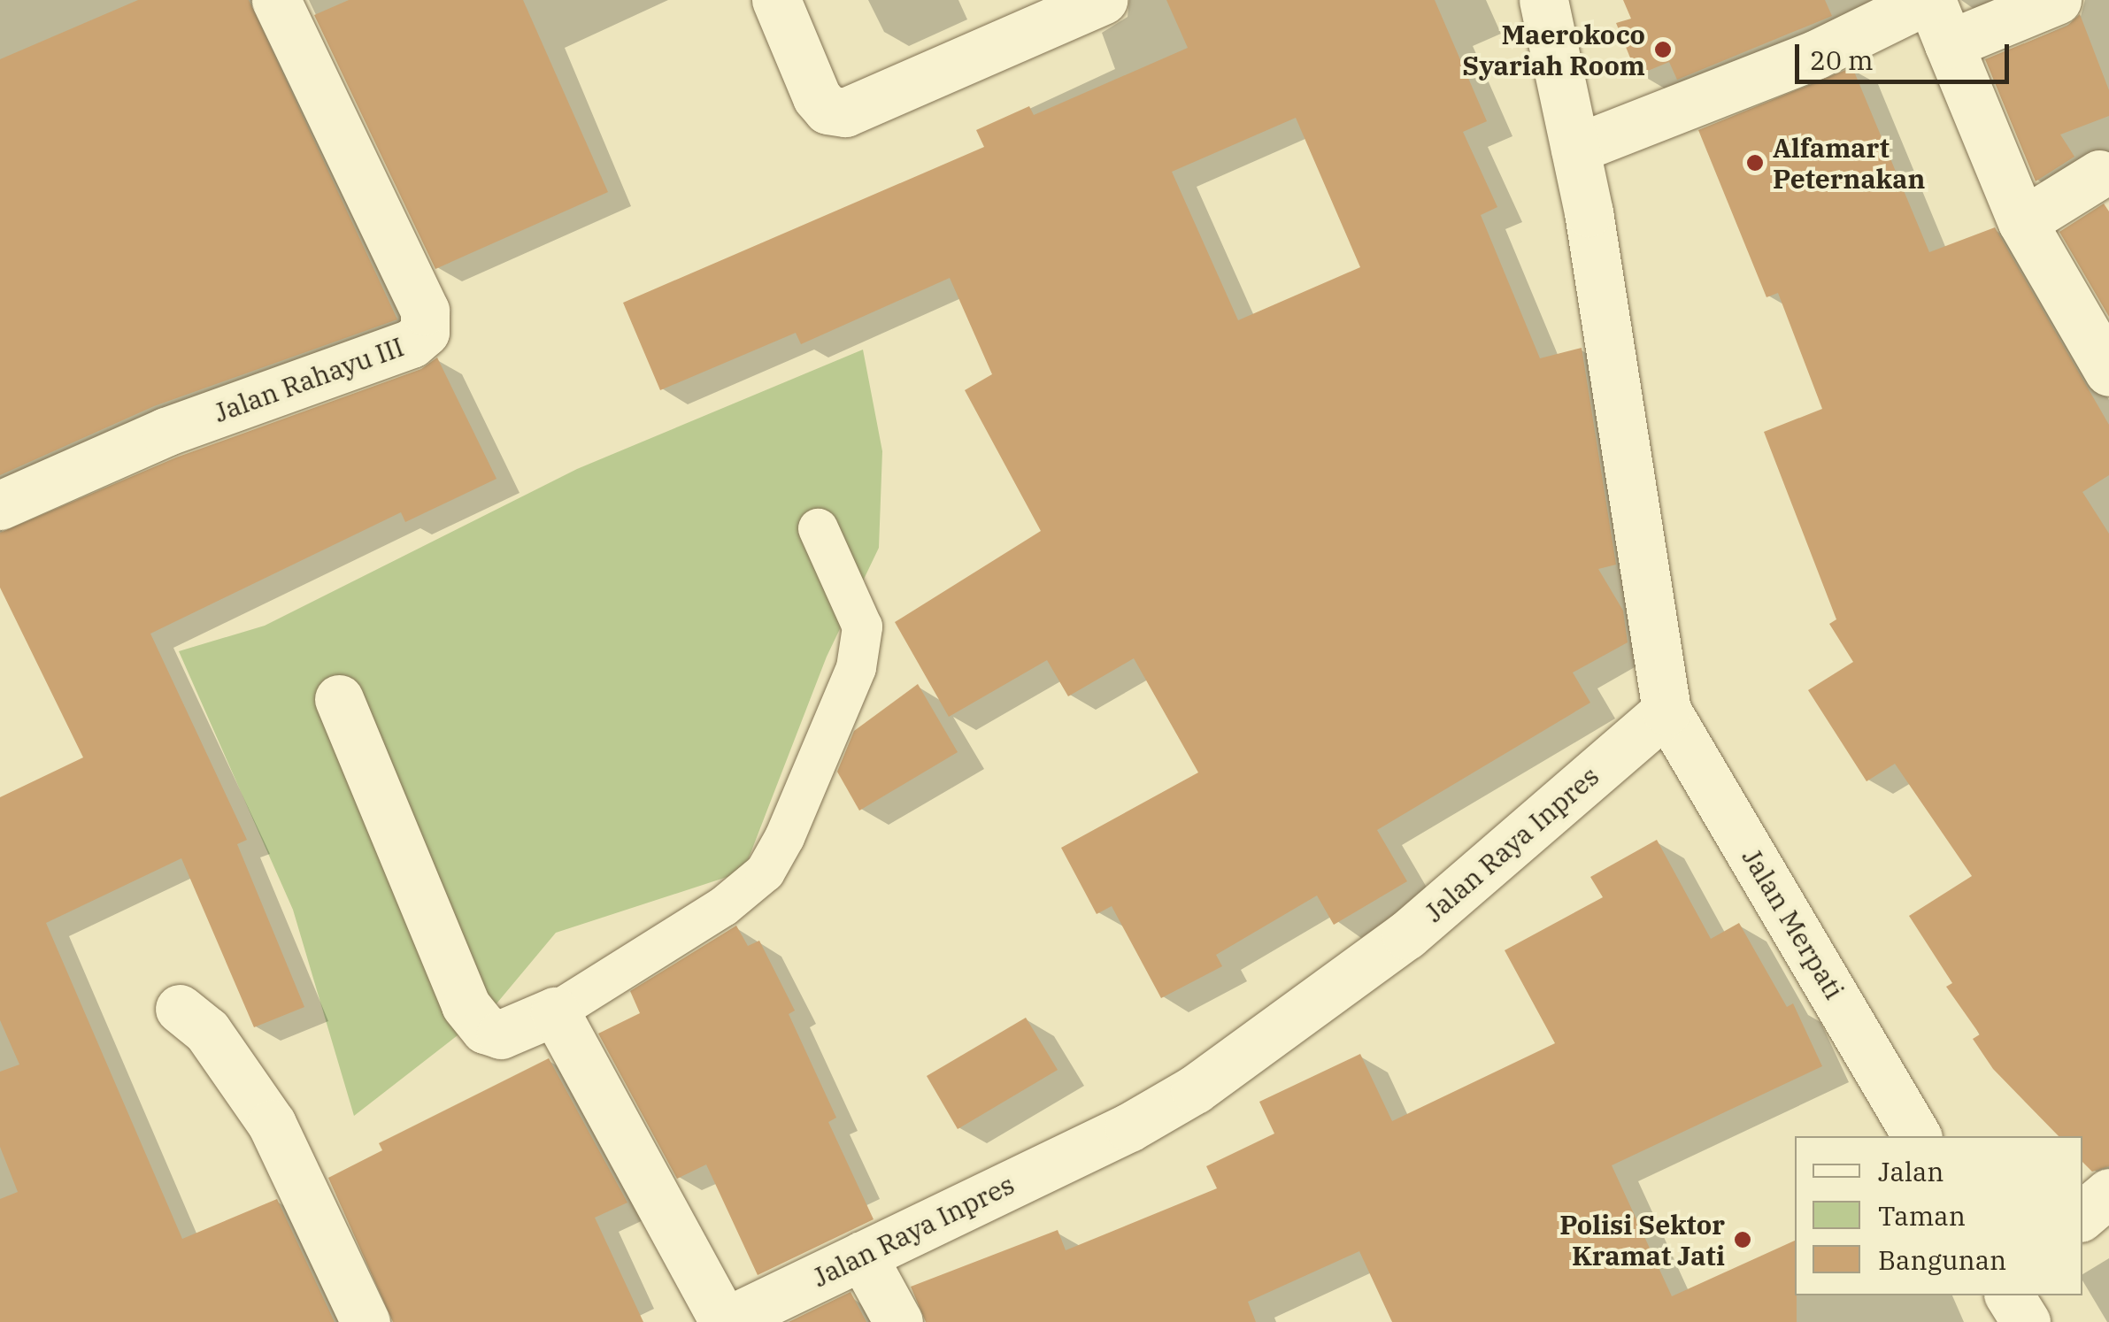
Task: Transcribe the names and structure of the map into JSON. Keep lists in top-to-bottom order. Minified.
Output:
{"streets":{"street":["Jalan Rahayu III","Jalan Raya Inpres","Jalan Merpati"]},"crossings":[["Jalan Raya Inpres","Jalan Merpati"]],"places":["Maerokoco Syariah Room","Alfamart Peternakan","Polisi Sektor Kramat Jati"],"legend":["Jalan","Taman","Bangunan"],"scale_bar":"20 m"}
